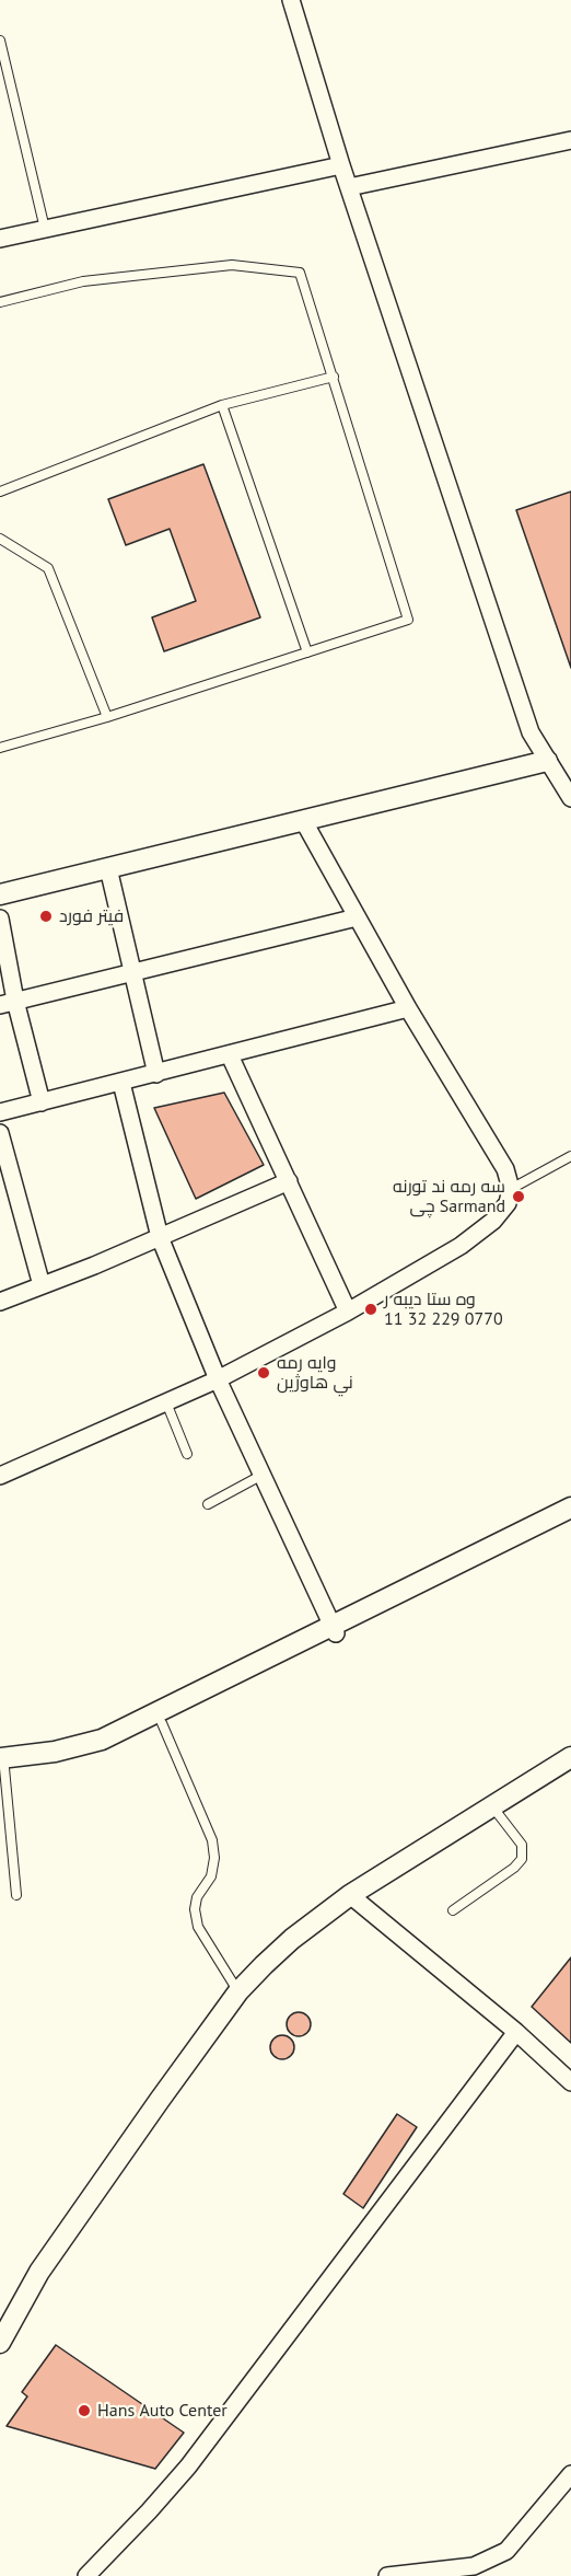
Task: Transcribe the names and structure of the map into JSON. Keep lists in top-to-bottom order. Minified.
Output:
{"places":["فيتر فورد","سه رمه ند تورنه چی Sarmand","وه ستا دیبه ر 11 32 229 0770","وايه رمه ني هاوژين","Hans Auto Center"]}
